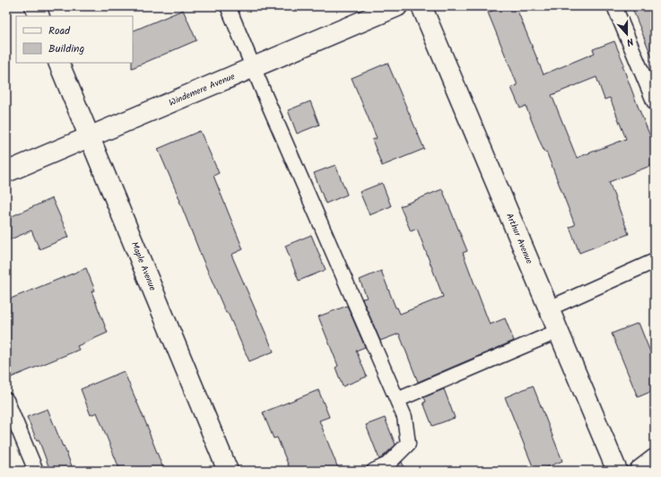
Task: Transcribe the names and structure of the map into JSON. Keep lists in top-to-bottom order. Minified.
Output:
{"streets":{"street":["Windemere Avenue","Arthur Avenue","Maple Avenue"]},"crossings":[["Windemere Avenue","Maple Avenue"]],"legend":["Road","Building"],"north":"bottom"}
